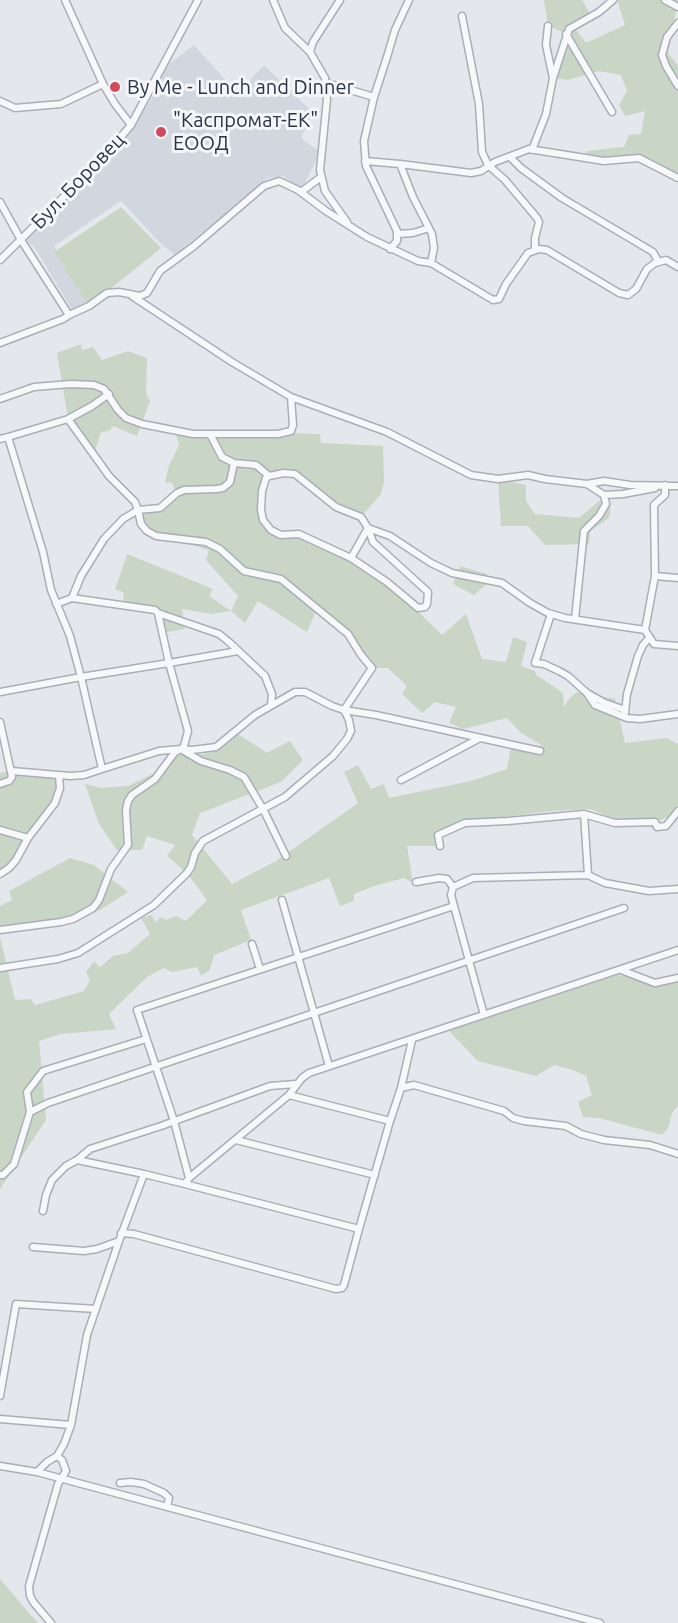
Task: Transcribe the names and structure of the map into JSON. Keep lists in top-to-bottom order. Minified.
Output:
{"streets":{"street":["Бул. Боровец"]},"places":["By Me - Lunch and Dinner","\"Каспромат-ЕК\" ЕООД"]}
